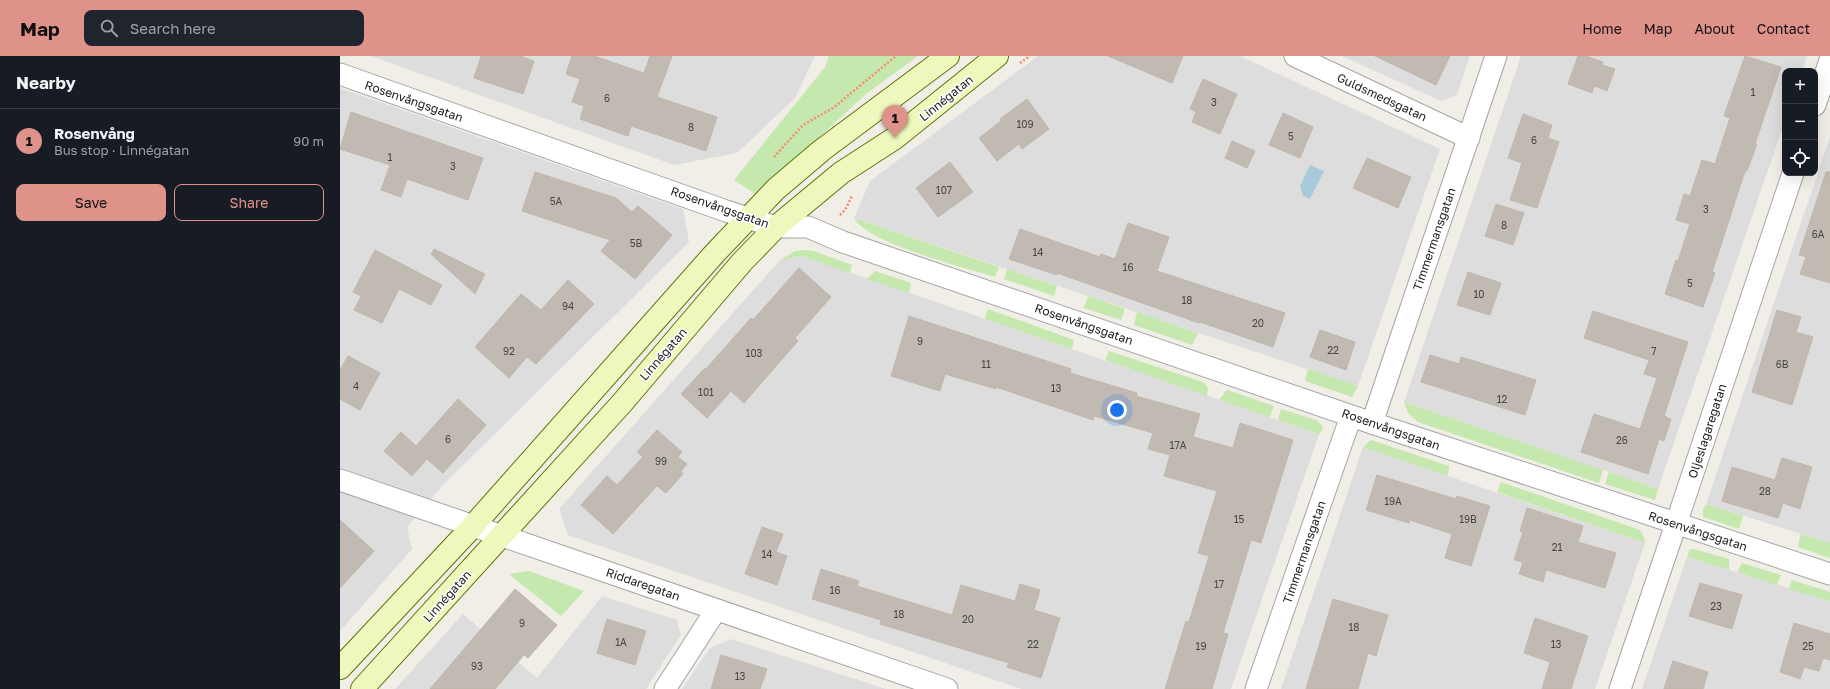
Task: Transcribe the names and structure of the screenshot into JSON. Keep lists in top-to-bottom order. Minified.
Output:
{"streets":{"street":["Guldsmedsgatan","Linnégatan","Rosenvångsgatan","Timmermansgatan","Oljeslagaregatan","Riddaregatan"]},"crossings":[["Guldsmedsgatan","Timmermansgatan"],["Linnégatan","Rosenvångsgatan"],["Linnégatan","Riddaregatan"],["Rosenvångsgatan","Timmermansgatan"],["Rosenvångsgatan","Oljeslagaregatan"]],"house_numbers":["1","6","3","109","8","5","6","1","3","107","5A","3","8","6A","5B","14","16","5","10","18","94","20","9","22","92","7","103","11","6B","4","13","101","12","6","26","17A","99","28","19A","15","19B","21","14","17","16","23","18","20","9","18","1A","22","13","19","25","93","13"],"page":{"header":"Map","search":"Search here","nav":["Home","Map","About","Contact"],"heading":"Nearby","map_buttons":["+","−"],"pins":"1","list":[{"mark":"1","name":"Rosenvång","note":"Bus stop · Linnégatan","value":"90 m"}],"buttons":["Save","Share"]}}
